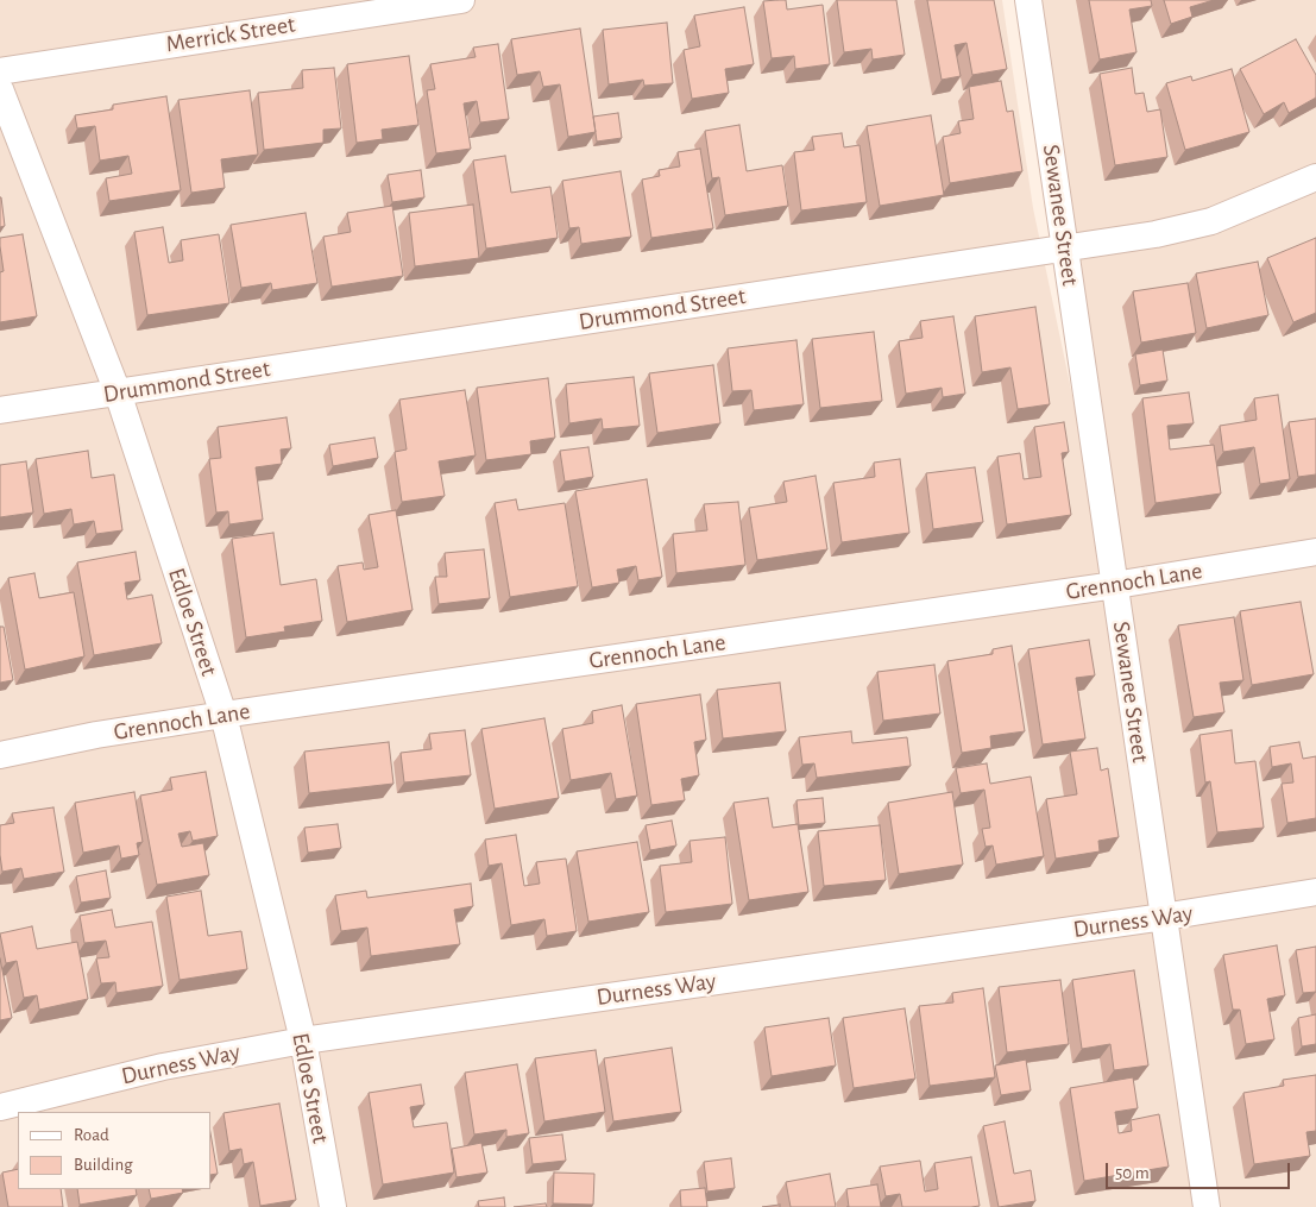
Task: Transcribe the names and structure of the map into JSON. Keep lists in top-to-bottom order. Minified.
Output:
{"streets":{"street":["Merrick Street","Sewanee Street","Drummond Street","Grennoch Lane","Edloe Street","Durness Way"]},"crossings":[["Sewanee Street","Drummond Street"],["Sewanee Street","Grennoch Lane"],["Sewanee Street","Durness Way"],["Drummond Street","Edloe Street"],["Grennoch Lane","Edloe Street"],["Edloe Street","Durness Way"]],"legend":["Road","Building"],"scale_bar":"50 m"}
